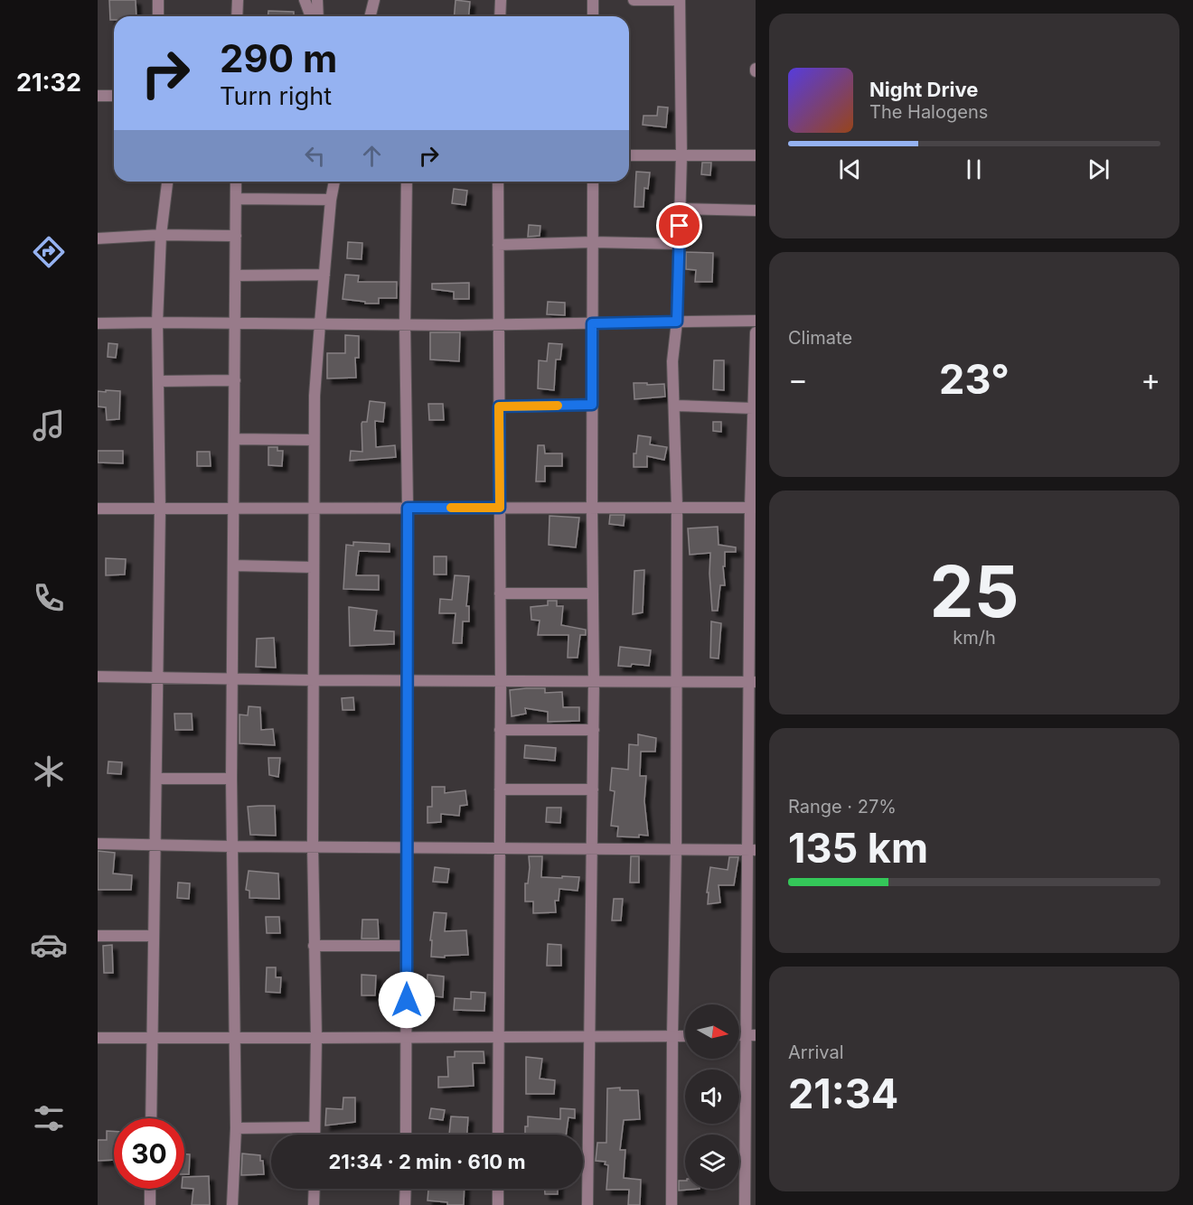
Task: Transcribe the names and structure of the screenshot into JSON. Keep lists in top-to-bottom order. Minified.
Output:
{"north":"right","page":{"tabs":"21:32","turn":["290 m","Turn right"],"song":["Night Drive","The Halogens"],"tile":["Climate",["25","km/h"],["Range · 27%","135 km"],["Arrival","21:34"]],"heat":["−","23°","+"],"limit":"30","trip":"21:34 · 2 min · 610 m"}}
